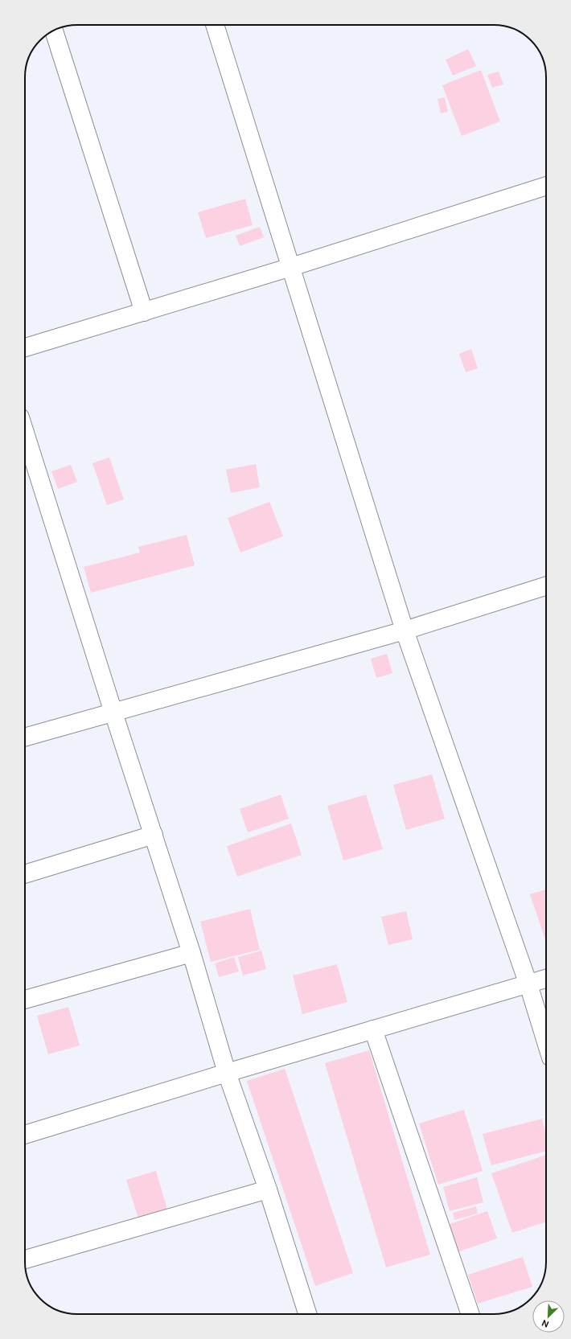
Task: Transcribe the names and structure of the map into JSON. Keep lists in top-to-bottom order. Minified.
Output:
{"north":"bottom left"}
